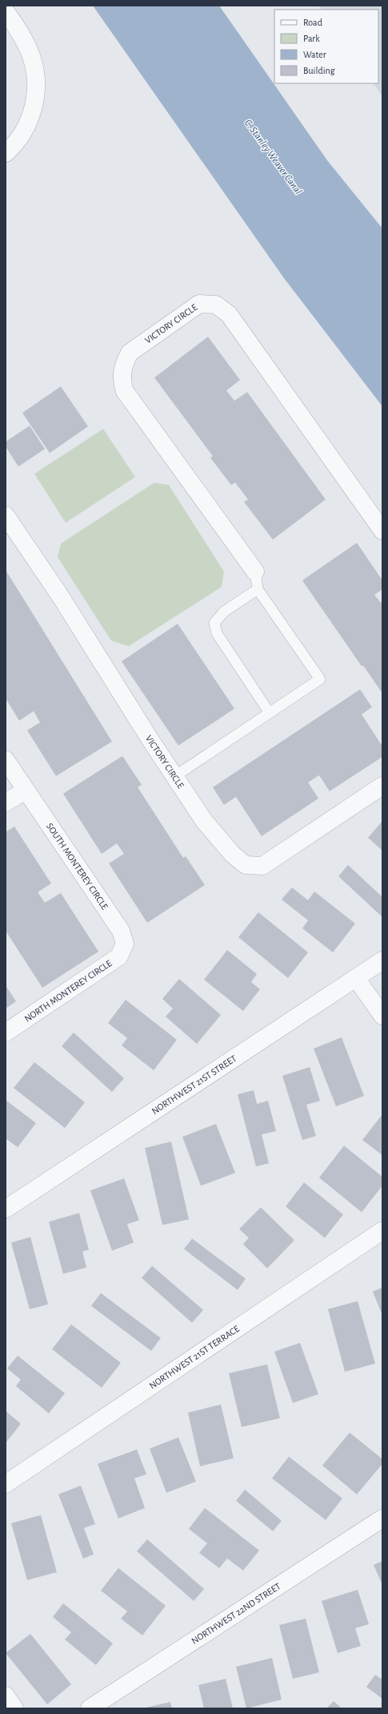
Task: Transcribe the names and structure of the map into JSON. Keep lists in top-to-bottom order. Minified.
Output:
{"streets":{"street":["VICTORY CIRCLE","SOUTH MONTEREY CIRCLE","NORTH MONTEREY CIRCLE","NORTHWEST 21ST STREET","NORTHWEST 21ST TERRACE","NORTHWEST 22ND STREET"]},"crossings":[["SOUTH MONTEREY CIRCLE","NORTH MONTEREY CIRCLE"]],"water":["C. Stanley Weaver Canal"],"legend":["Road","Park","Water","Building"]}
